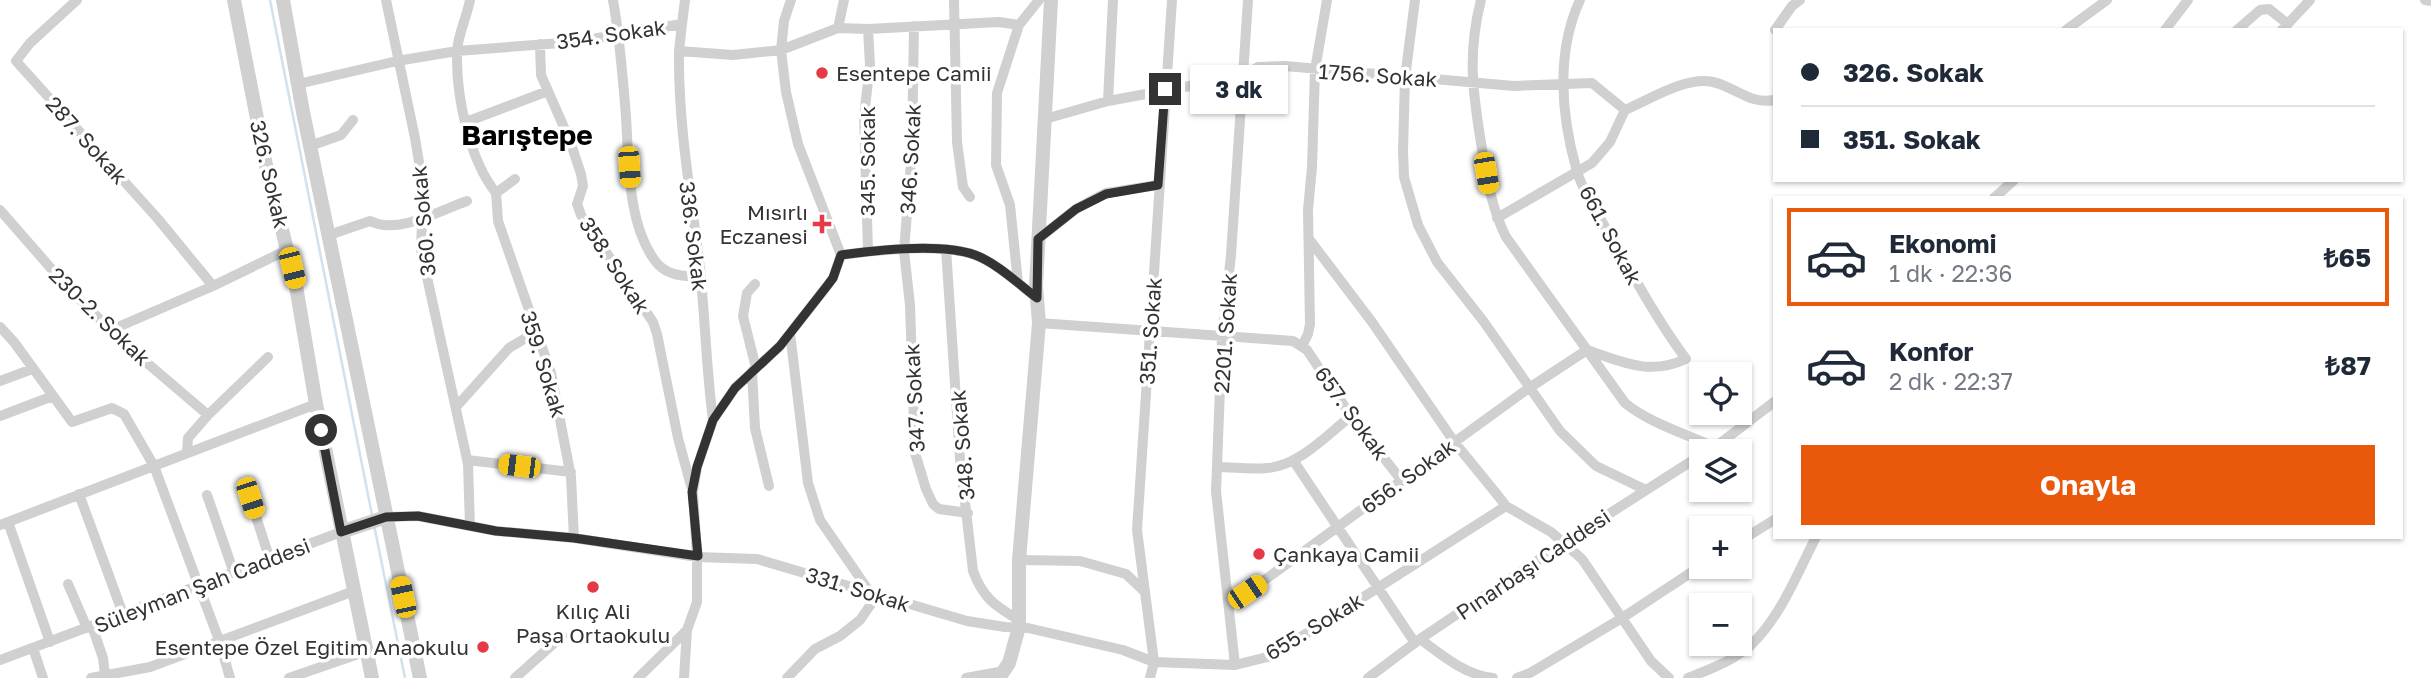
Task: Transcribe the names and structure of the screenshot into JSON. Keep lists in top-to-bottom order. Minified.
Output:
{"streets":{"street":["354. Sokak","1756. Sokak","287. Sokak","346. Sokak","345. Sokak","326. Sokak","360. Sokak","661. Sokak","336. Sokak","358. Sokak","230-2. Sokak","351. Sokak","2201. Sokak","359. Sokak","347. Sokak","657. Sokak","348. Sokak","656. Sokak","Pınarbaşı Caddesi","Süleyman Şah Caddesi","331. Sokak","655. Sokak"]},"crossings":[["354. Sokak","346. Sokak"],["354. Sokak","345. Sokak"],["354. Sokak","326. Sokak"],["354. Sokak","360. Sokak"],["354. Sokak","336. Sokak"],["354. Sokak","358. Sokak"],["1756. Sokak","661. Sokak"],["1756. Sokak","351. Sokak"],["1756. Sokak","2201. Sokak"],["1756. Sokak","657. Sokak"],["346. Sokak","347. Sokak"],["326. Sokak","Süleyman Şah Caddesi"],["360. Sokak","Süleyman Şah Caddesi"],["661. Sokak","656. Sokak"],["351. Sokak","655. Sokak"],["2201. Sokak","656. Sokak"],["2201. Sokak","655. Sokak"],["359. Sokak","Süleyman Şah Caddesi"],["347. Sokak","348. Sokak"],["657. Sokak","656. Sokak"],["348. Sokak","331. Sokak"],["348. Sokak","655. Sokak"],["Süleyman Şah Caddesi","331. Sokak"],["331. Sokak","655. Sokak"]],"districts":["Barıştepe"],"places":{"other":["Esentepe Camii","Çankaya Camii","Kılıç Ali Paşa Ortaokulu","Esentepe Özel Eğitim Anaokulu"],"health":["Mısırlı Eczanesi"]},"page":{"banner":["326. Sokak","351. Sokak"],"bubble":"3 dk","list":[{"name":"Ekonomi","note":"1 dk · 22:36","value":"₺65"},{"name":"Konfor","note":"2 dk · 22:37","value":"₺87"}],"map_buttons":["+","−"],"buttons":"Onayla"}}
